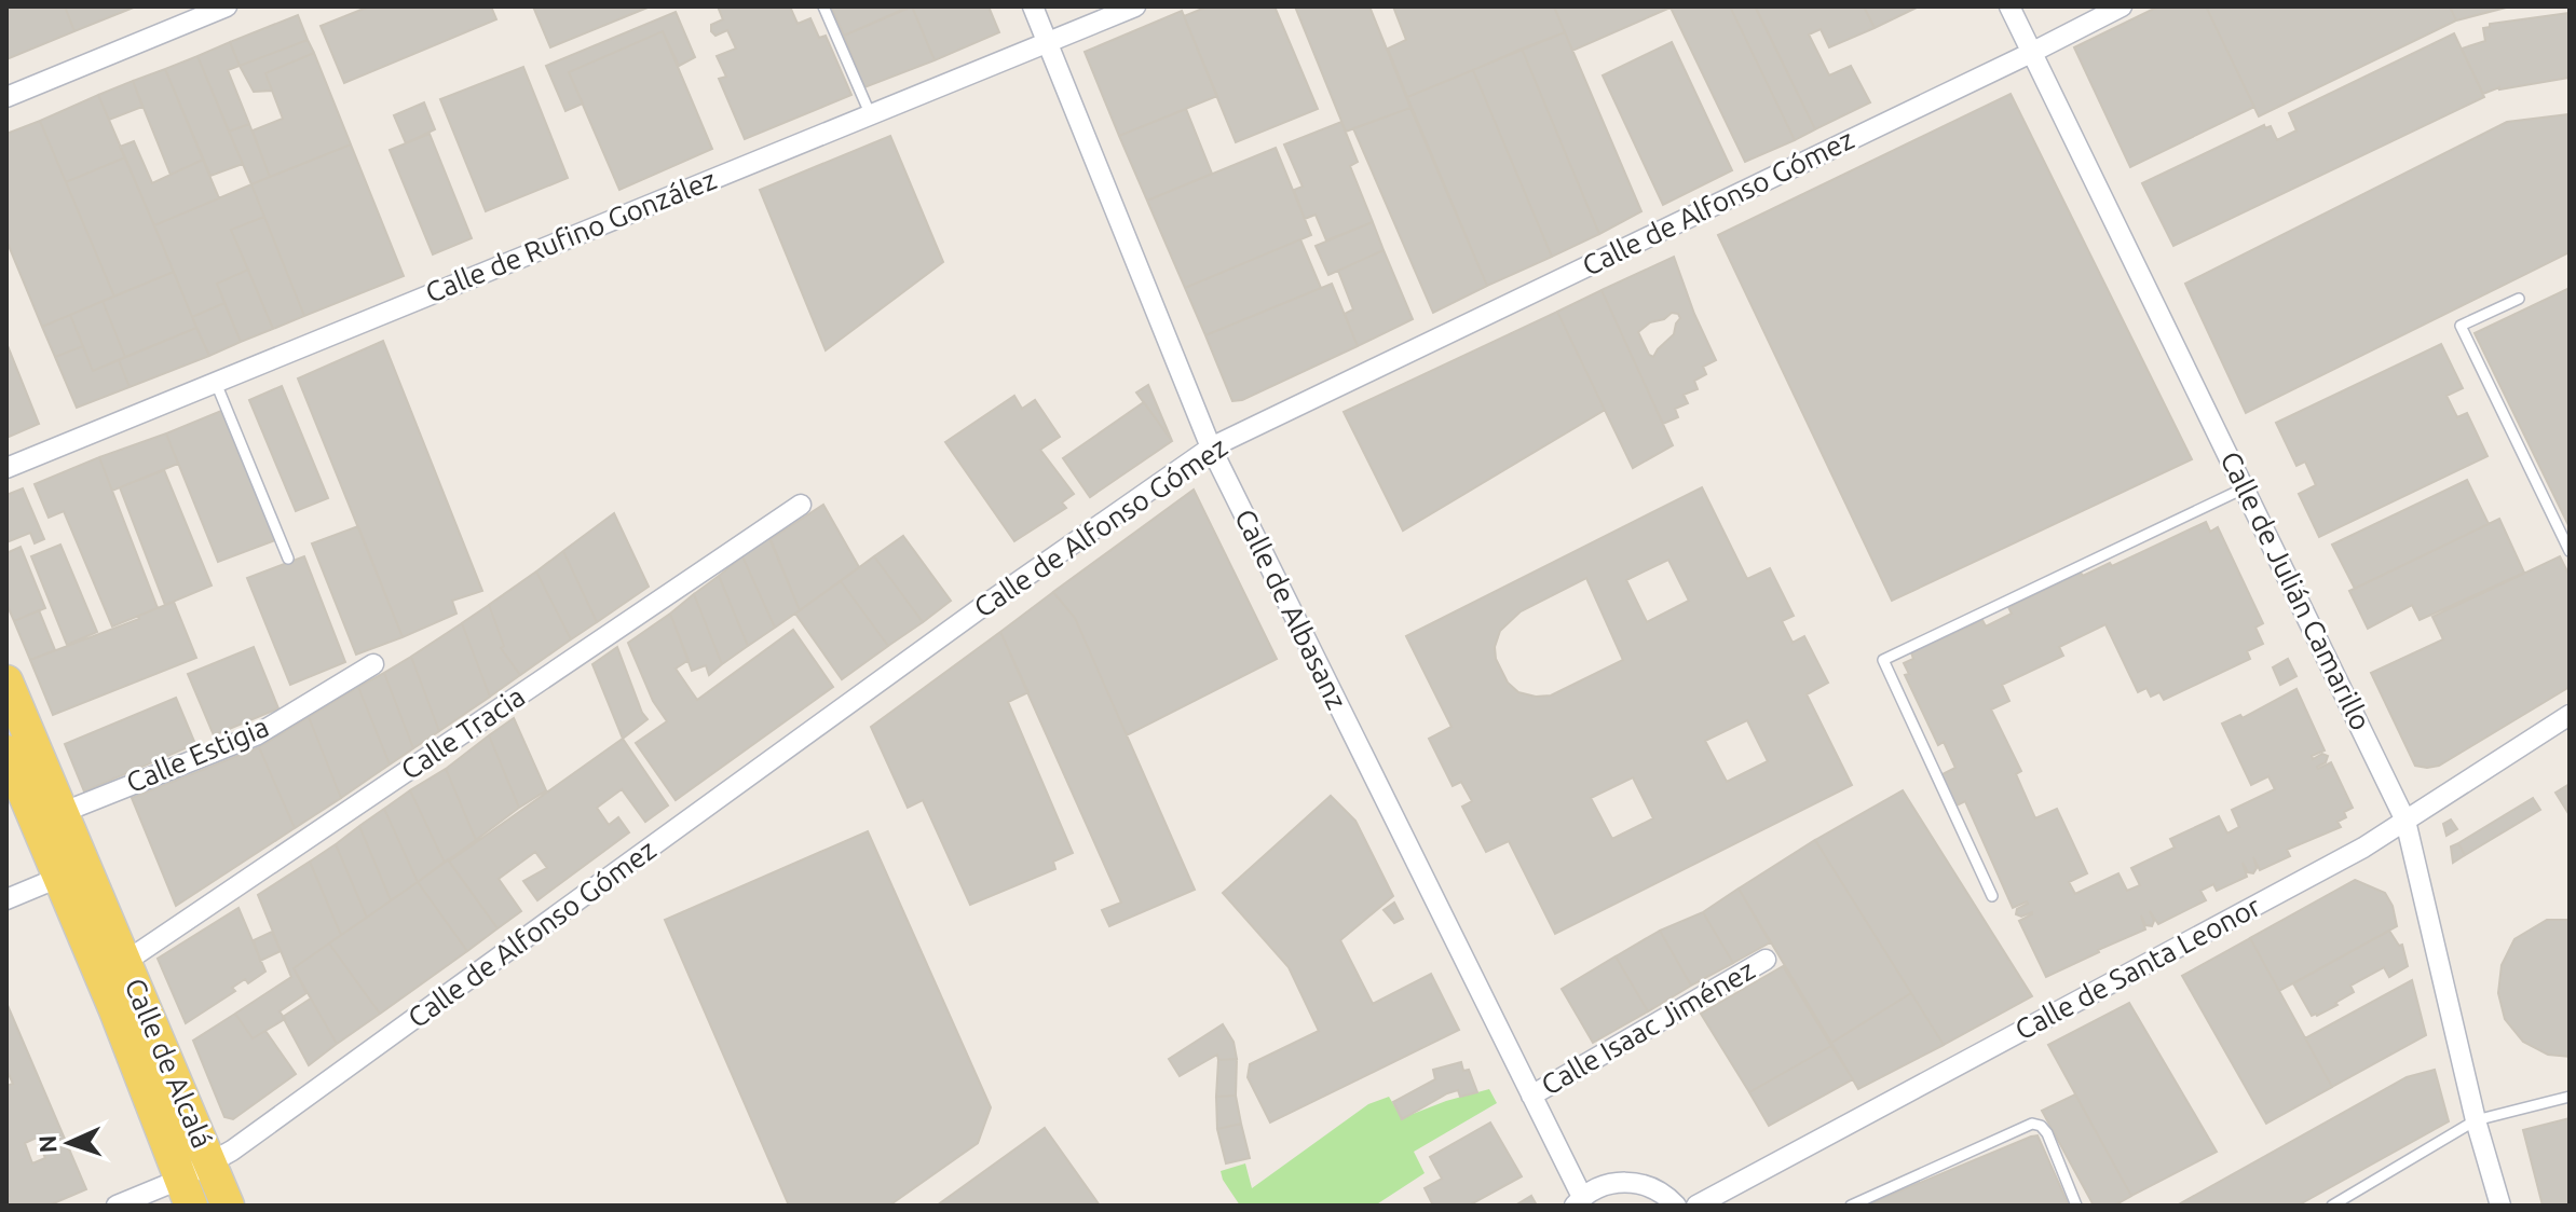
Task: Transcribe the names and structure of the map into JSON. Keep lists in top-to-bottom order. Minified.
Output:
{"streets":{"main road":["Calle de Alcalá"],"street":["Calle de Alfonso Gómez","Calle de Rufino González","Calle de Julián Camarillo","Calle de Albasanz","Calle Tracia","Calle Estigia","Calle de Santa Leonor","Calle Isaac Jiménez"]},"crossings":[["Calle de Alfonso Gómez","Calle de Julián Camarillo"],["Calle de Alfonso Gómez","Calle de Albasanz"],["Calle de Alfonso Gómez","Calle de Alcalá"],["Calle de Rufino González","Calle de Albasanz"],["Calle de Julián Camarillo","Calle de Santa Leonor"],["Calle de Albasanz","Calle Isaac Jiménez"],["Calle Tracia","Calle de Alcalá"],["Calle Estigia","Calle de Alcalá"]],"north":"left"}
